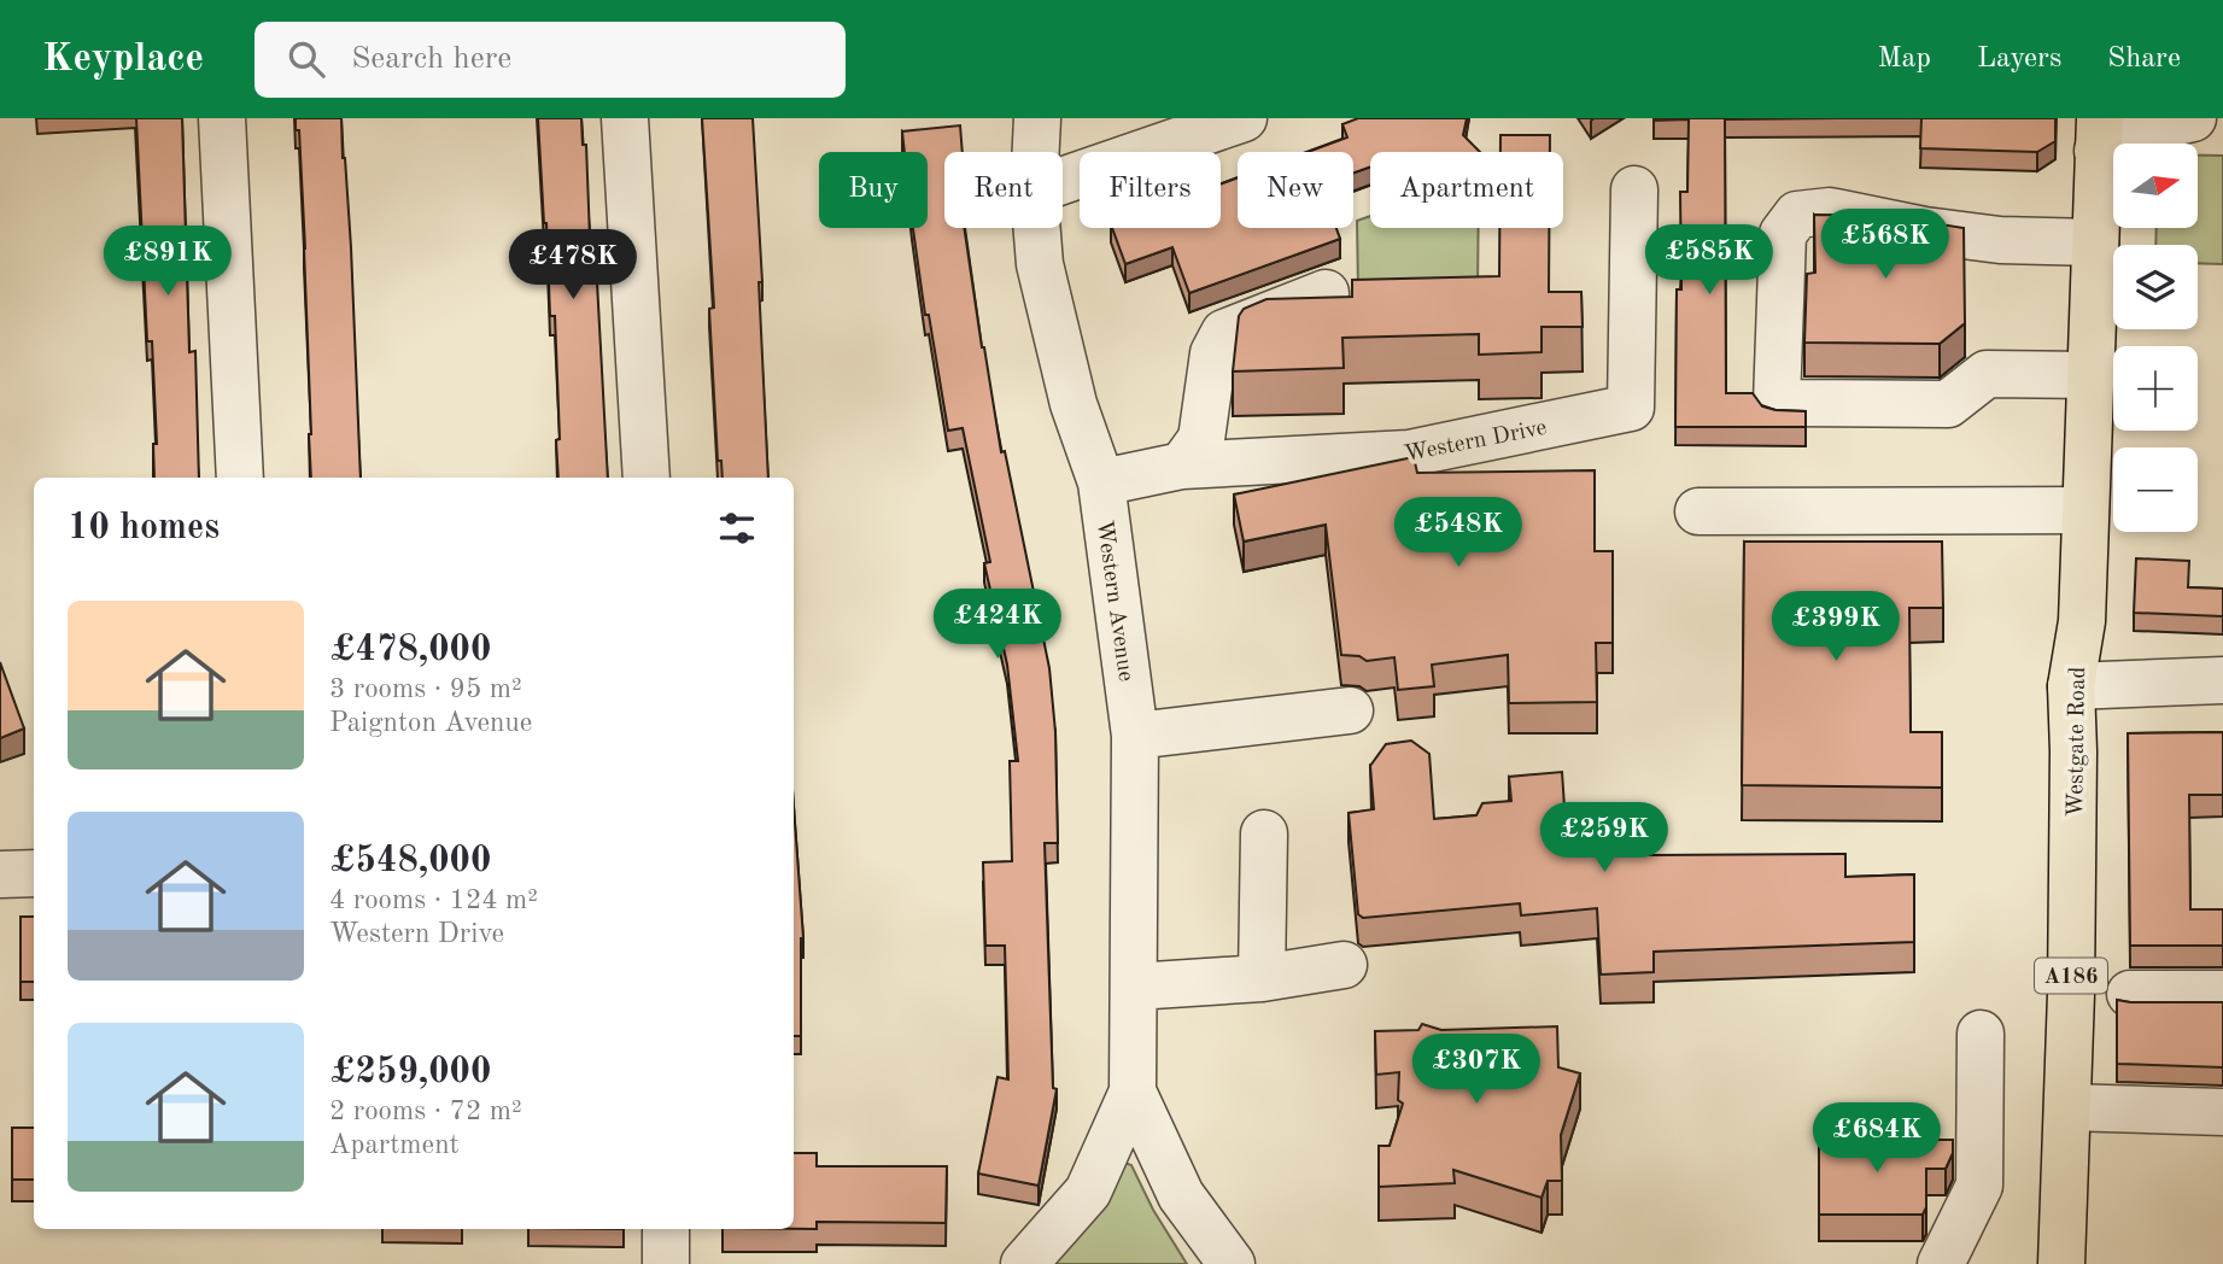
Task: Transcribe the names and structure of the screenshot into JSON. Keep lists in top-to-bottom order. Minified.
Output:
{"streets":{"main road":["Westgate Road","A186"],"street":["Western Drive","Western Avenue"]},"crossings":[["Western Drive","Western Avenue"]],"north":"right","page":{"header":"Keyplace","search":"Search here","nav":["Map","Layers","Share"],"map_buttons":["+","−"],"chip":["Buy","Rent","Filters","New","Apartment"],"price":["£568K","£585K","£891K","£478K","£548K","£424K","£399K","£259K","£307K","£684K"],"heading":"10 homes","list":[{"name":"£478,000","note":"3 rooms · 95 m² · Paignton Avenue"},{"name":"£548,000","note":"4 rooms · 124 m² · Western Drive"},{"name":"£259,000","note":"2 rooms · 72 m² · Apartment"}]}}
